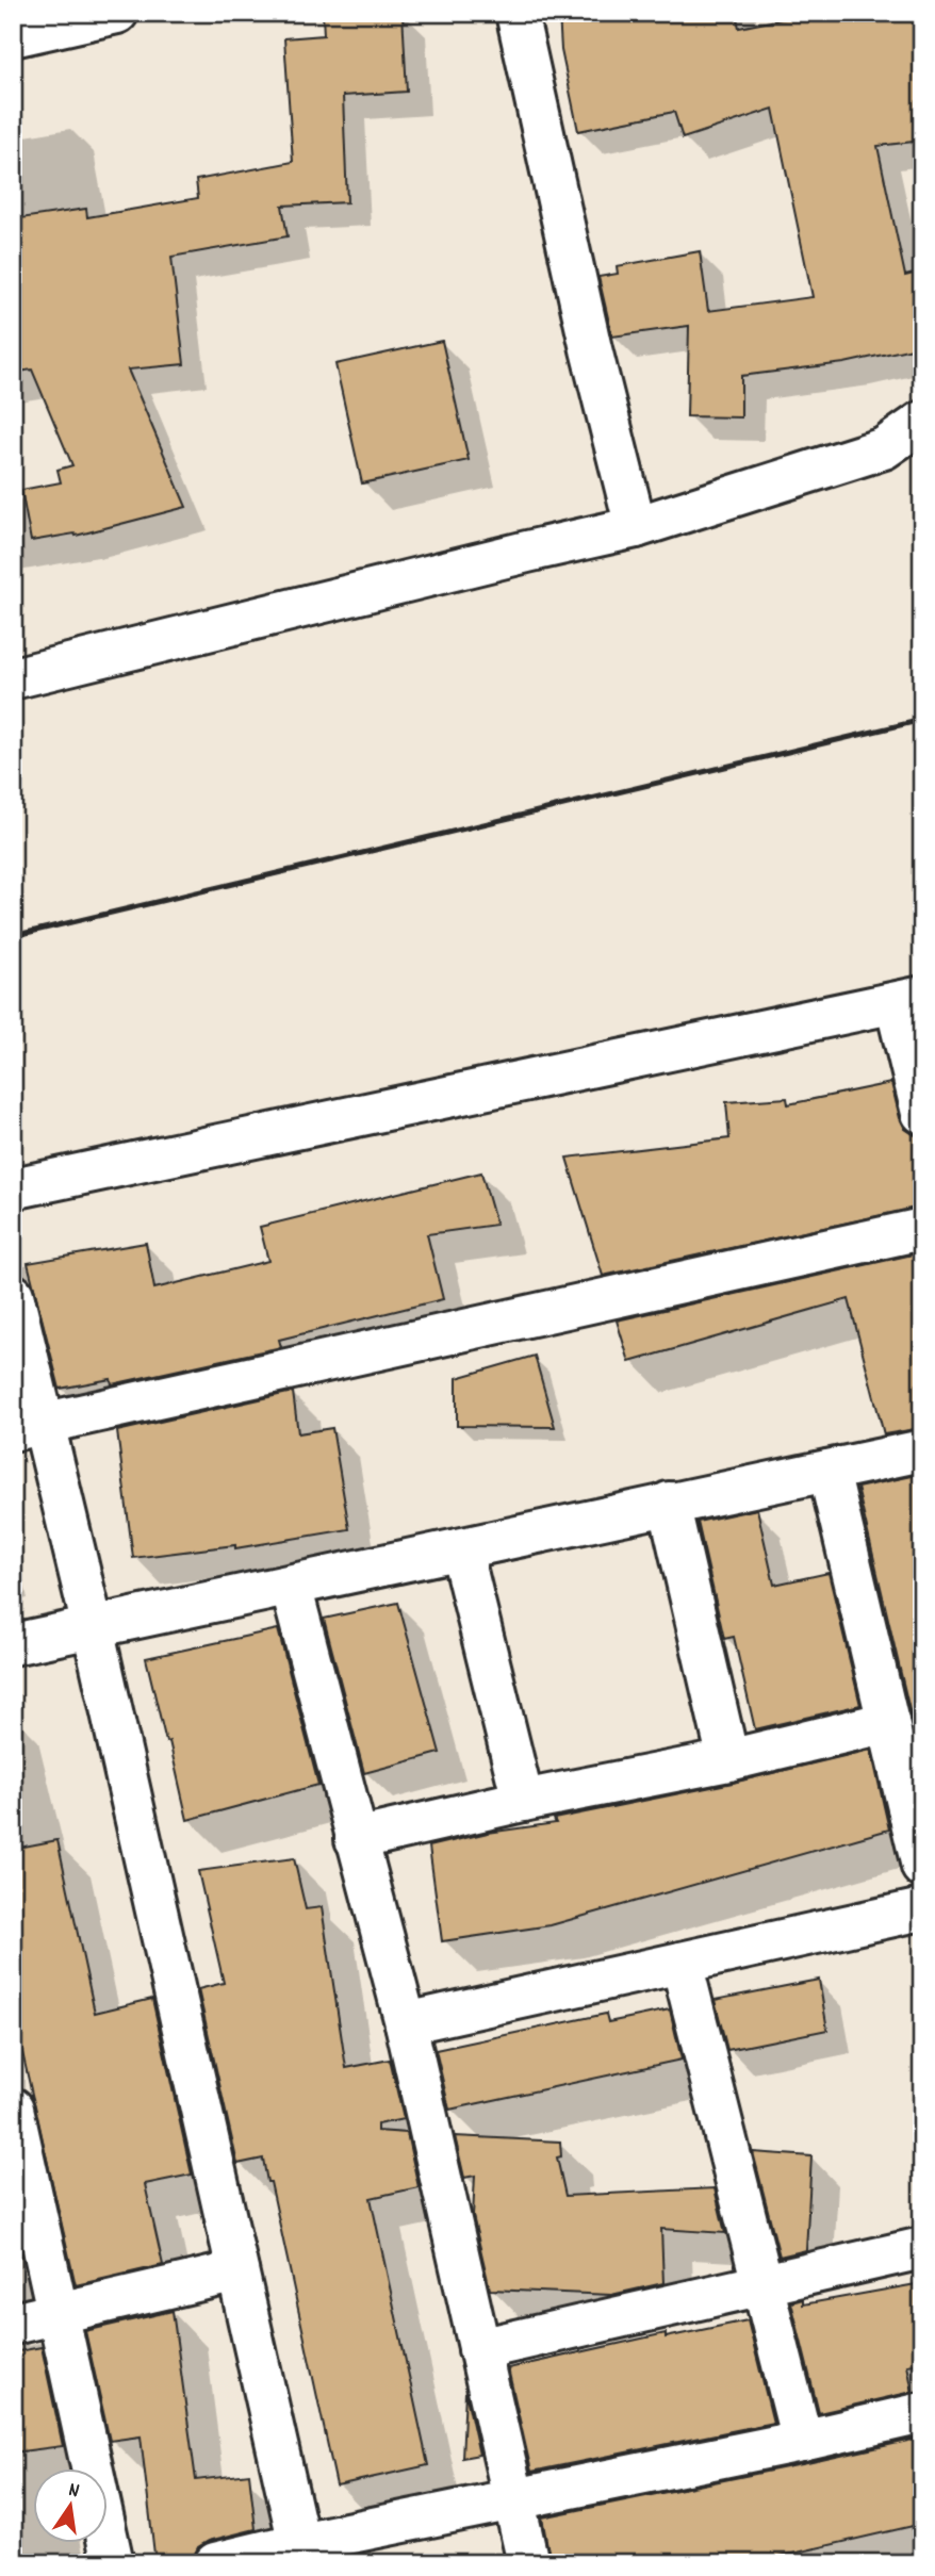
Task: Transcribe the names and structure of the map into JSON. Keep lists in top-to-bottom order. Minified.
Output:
{"north":"top"}
